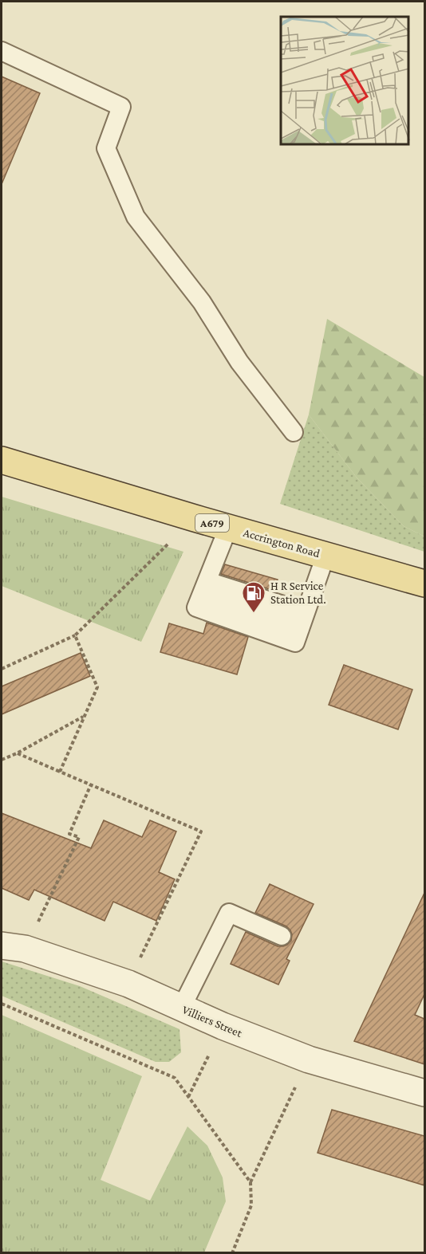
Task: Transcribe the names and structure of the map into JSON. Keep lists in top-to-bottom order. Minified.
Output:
{"streets":{"main road":["A679","Accrington Road"],"street":["Villiers Street"]},"places":{"fuel station":["H R Service Station Ltd."]}}
